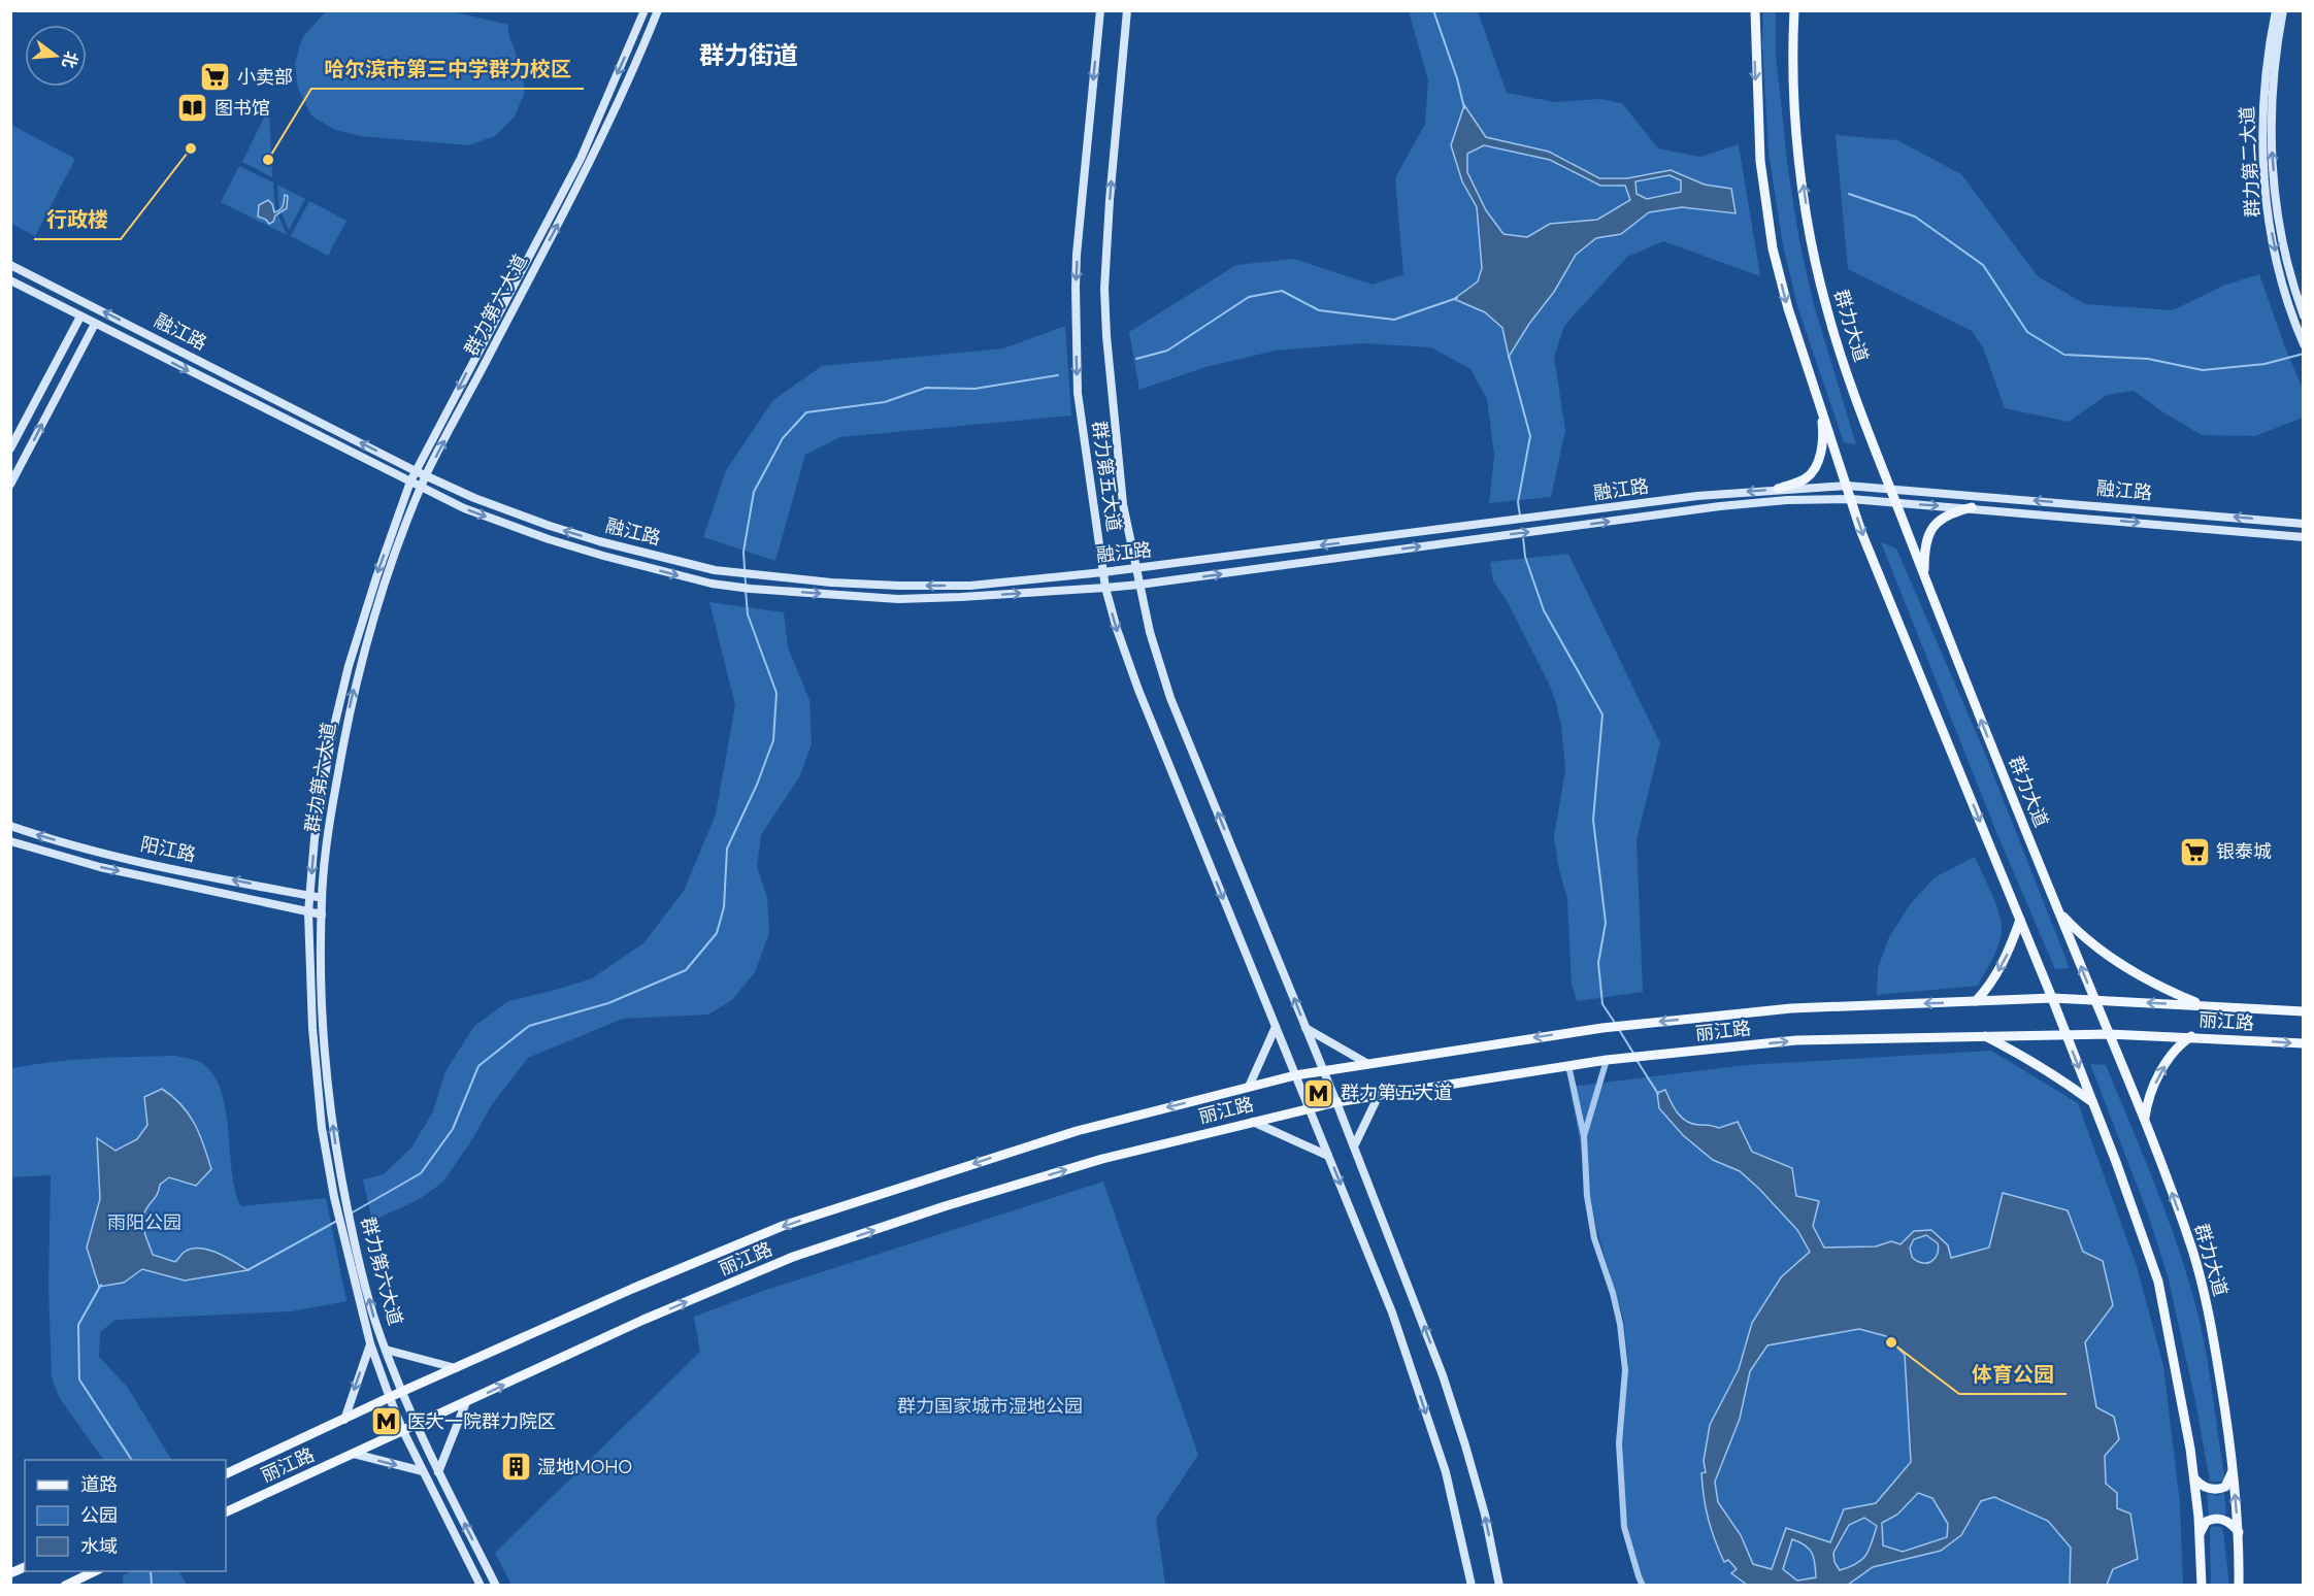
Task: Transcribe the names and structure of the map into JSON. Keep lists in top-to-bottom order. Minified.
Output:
{"streets":{"main road":["群力第二大道","群力第六大道","群力大道","融江路","群力第五大道","阳江路","丽江路"]},"crossings":[["群力第六大道","融江路"],["群力第六大道","阳江路"],["群力第六大道","丽江路"],["群力大道","融江路"],["群力大道","丽江路"],["融江路","群力第五大道"],["群力第五大道","丽江路"]],"districts":["群力街道"],"parks":["雨阳公园","群力国家城市湿地公园"],"places":{"supermarket":["小卖部","银泰城"],"library":["图书馆"],"other":["行政楼","哈尔滨市第三中学群力校区","体育公园"],"metro station":["群力第五大道","医大一院群力院区"],"building":["湿地MOHO"]},"legend":["道路","公园","水域"],"north":"right"}
